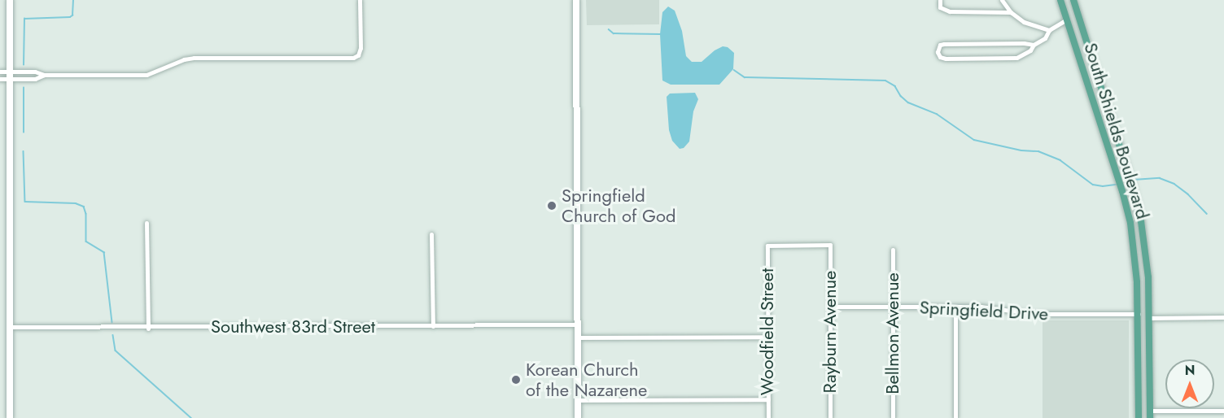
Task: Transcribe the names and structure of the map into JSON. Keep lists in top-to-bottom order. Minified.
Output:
{"streets":{"main road":["South Shields Boulevard"],"street":["Springfield Drive","Southwest 83rd Street","Woodfield Street","Rayburn Avenue","Bellmon Avenue"]},"crossings":[["South Shields Boulevard","Springfield Drive"],["Springfield Drive","Rayburn Avenue"],["Springfield Drive","Bellmon Avenue"],["Woodfield Street","Rayburn Avenue"]],"places":["Springfield Church of God","Korean Church of the Nazarene"],"north":"top"}
